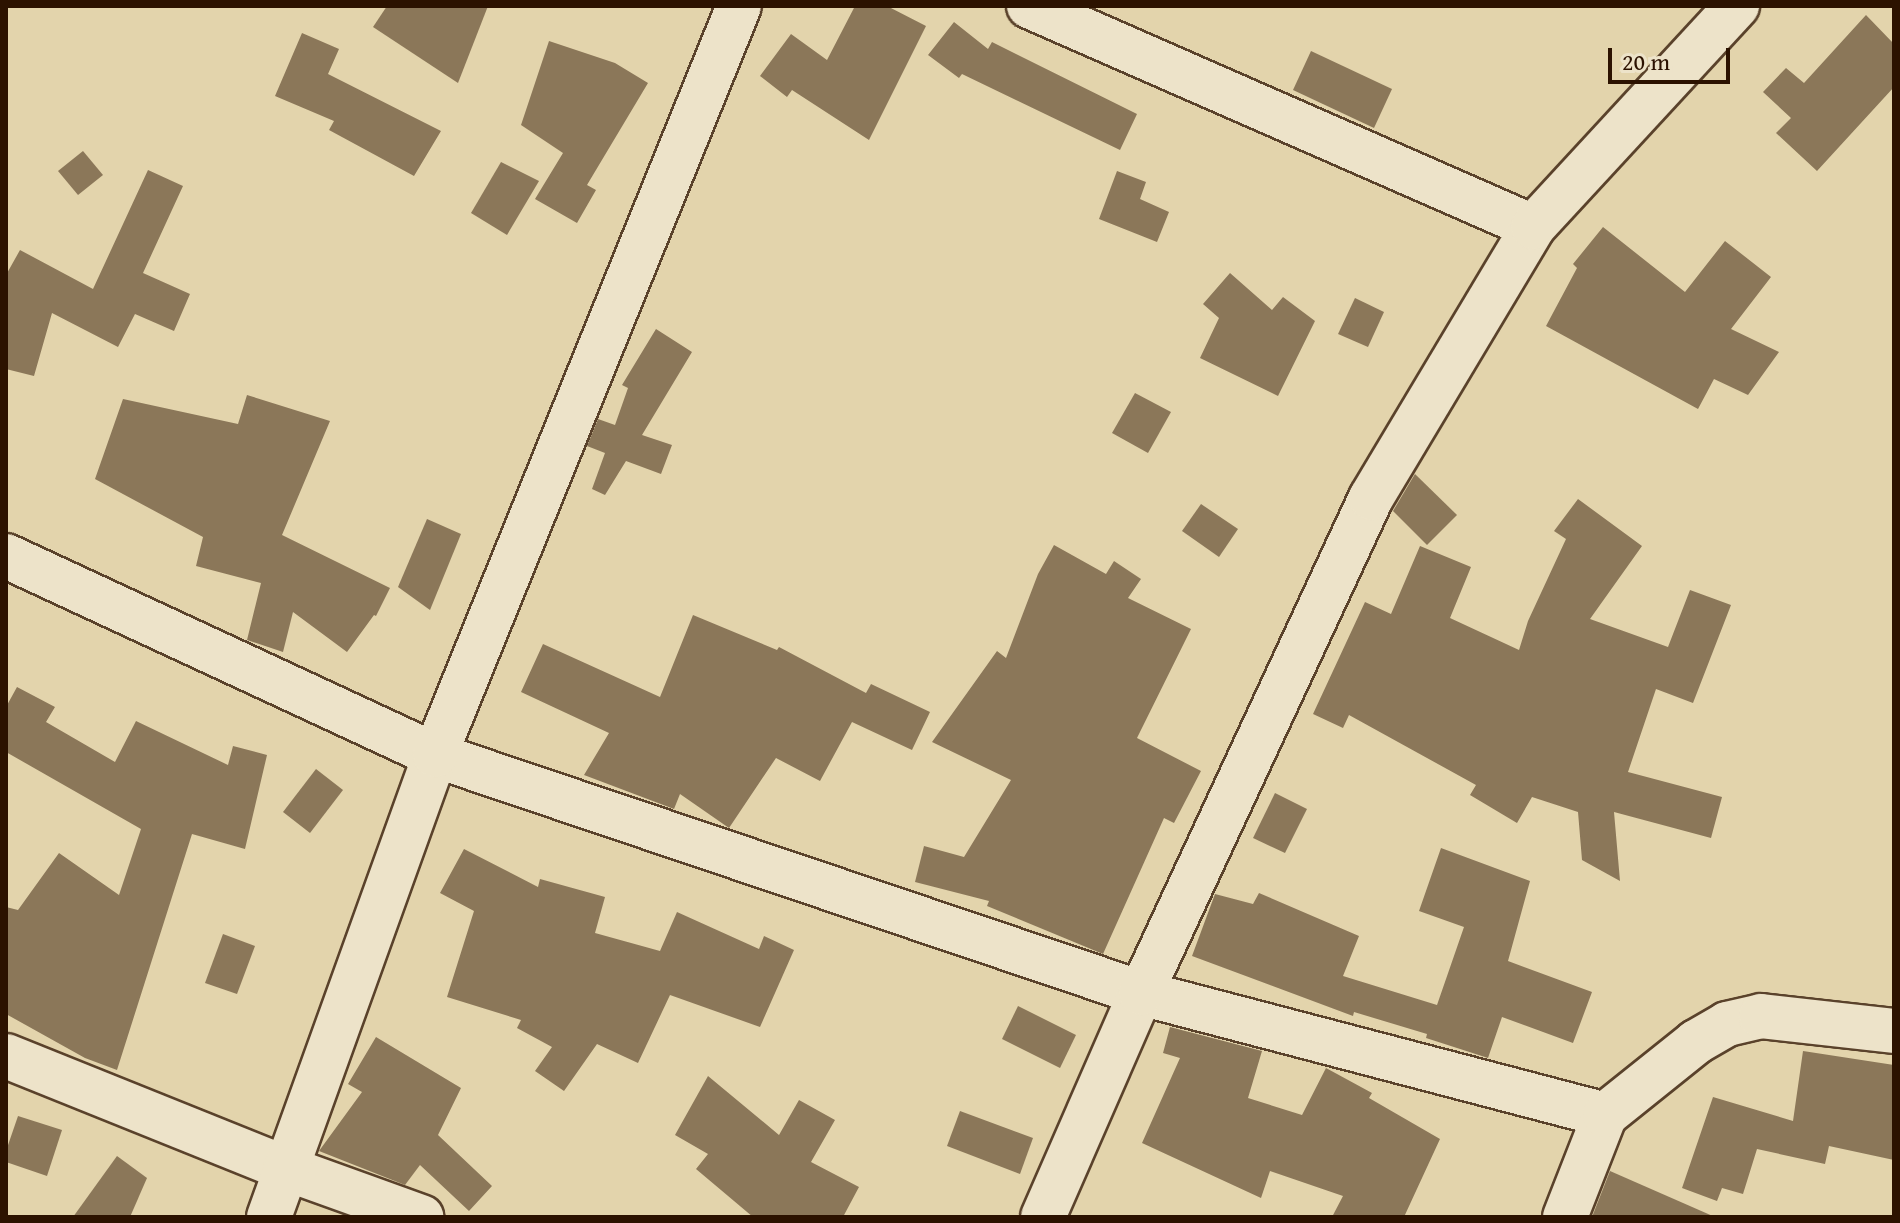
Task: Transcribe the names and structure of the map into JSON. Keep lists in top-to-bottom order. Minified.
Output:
{"scale_bar":"20 m"}
